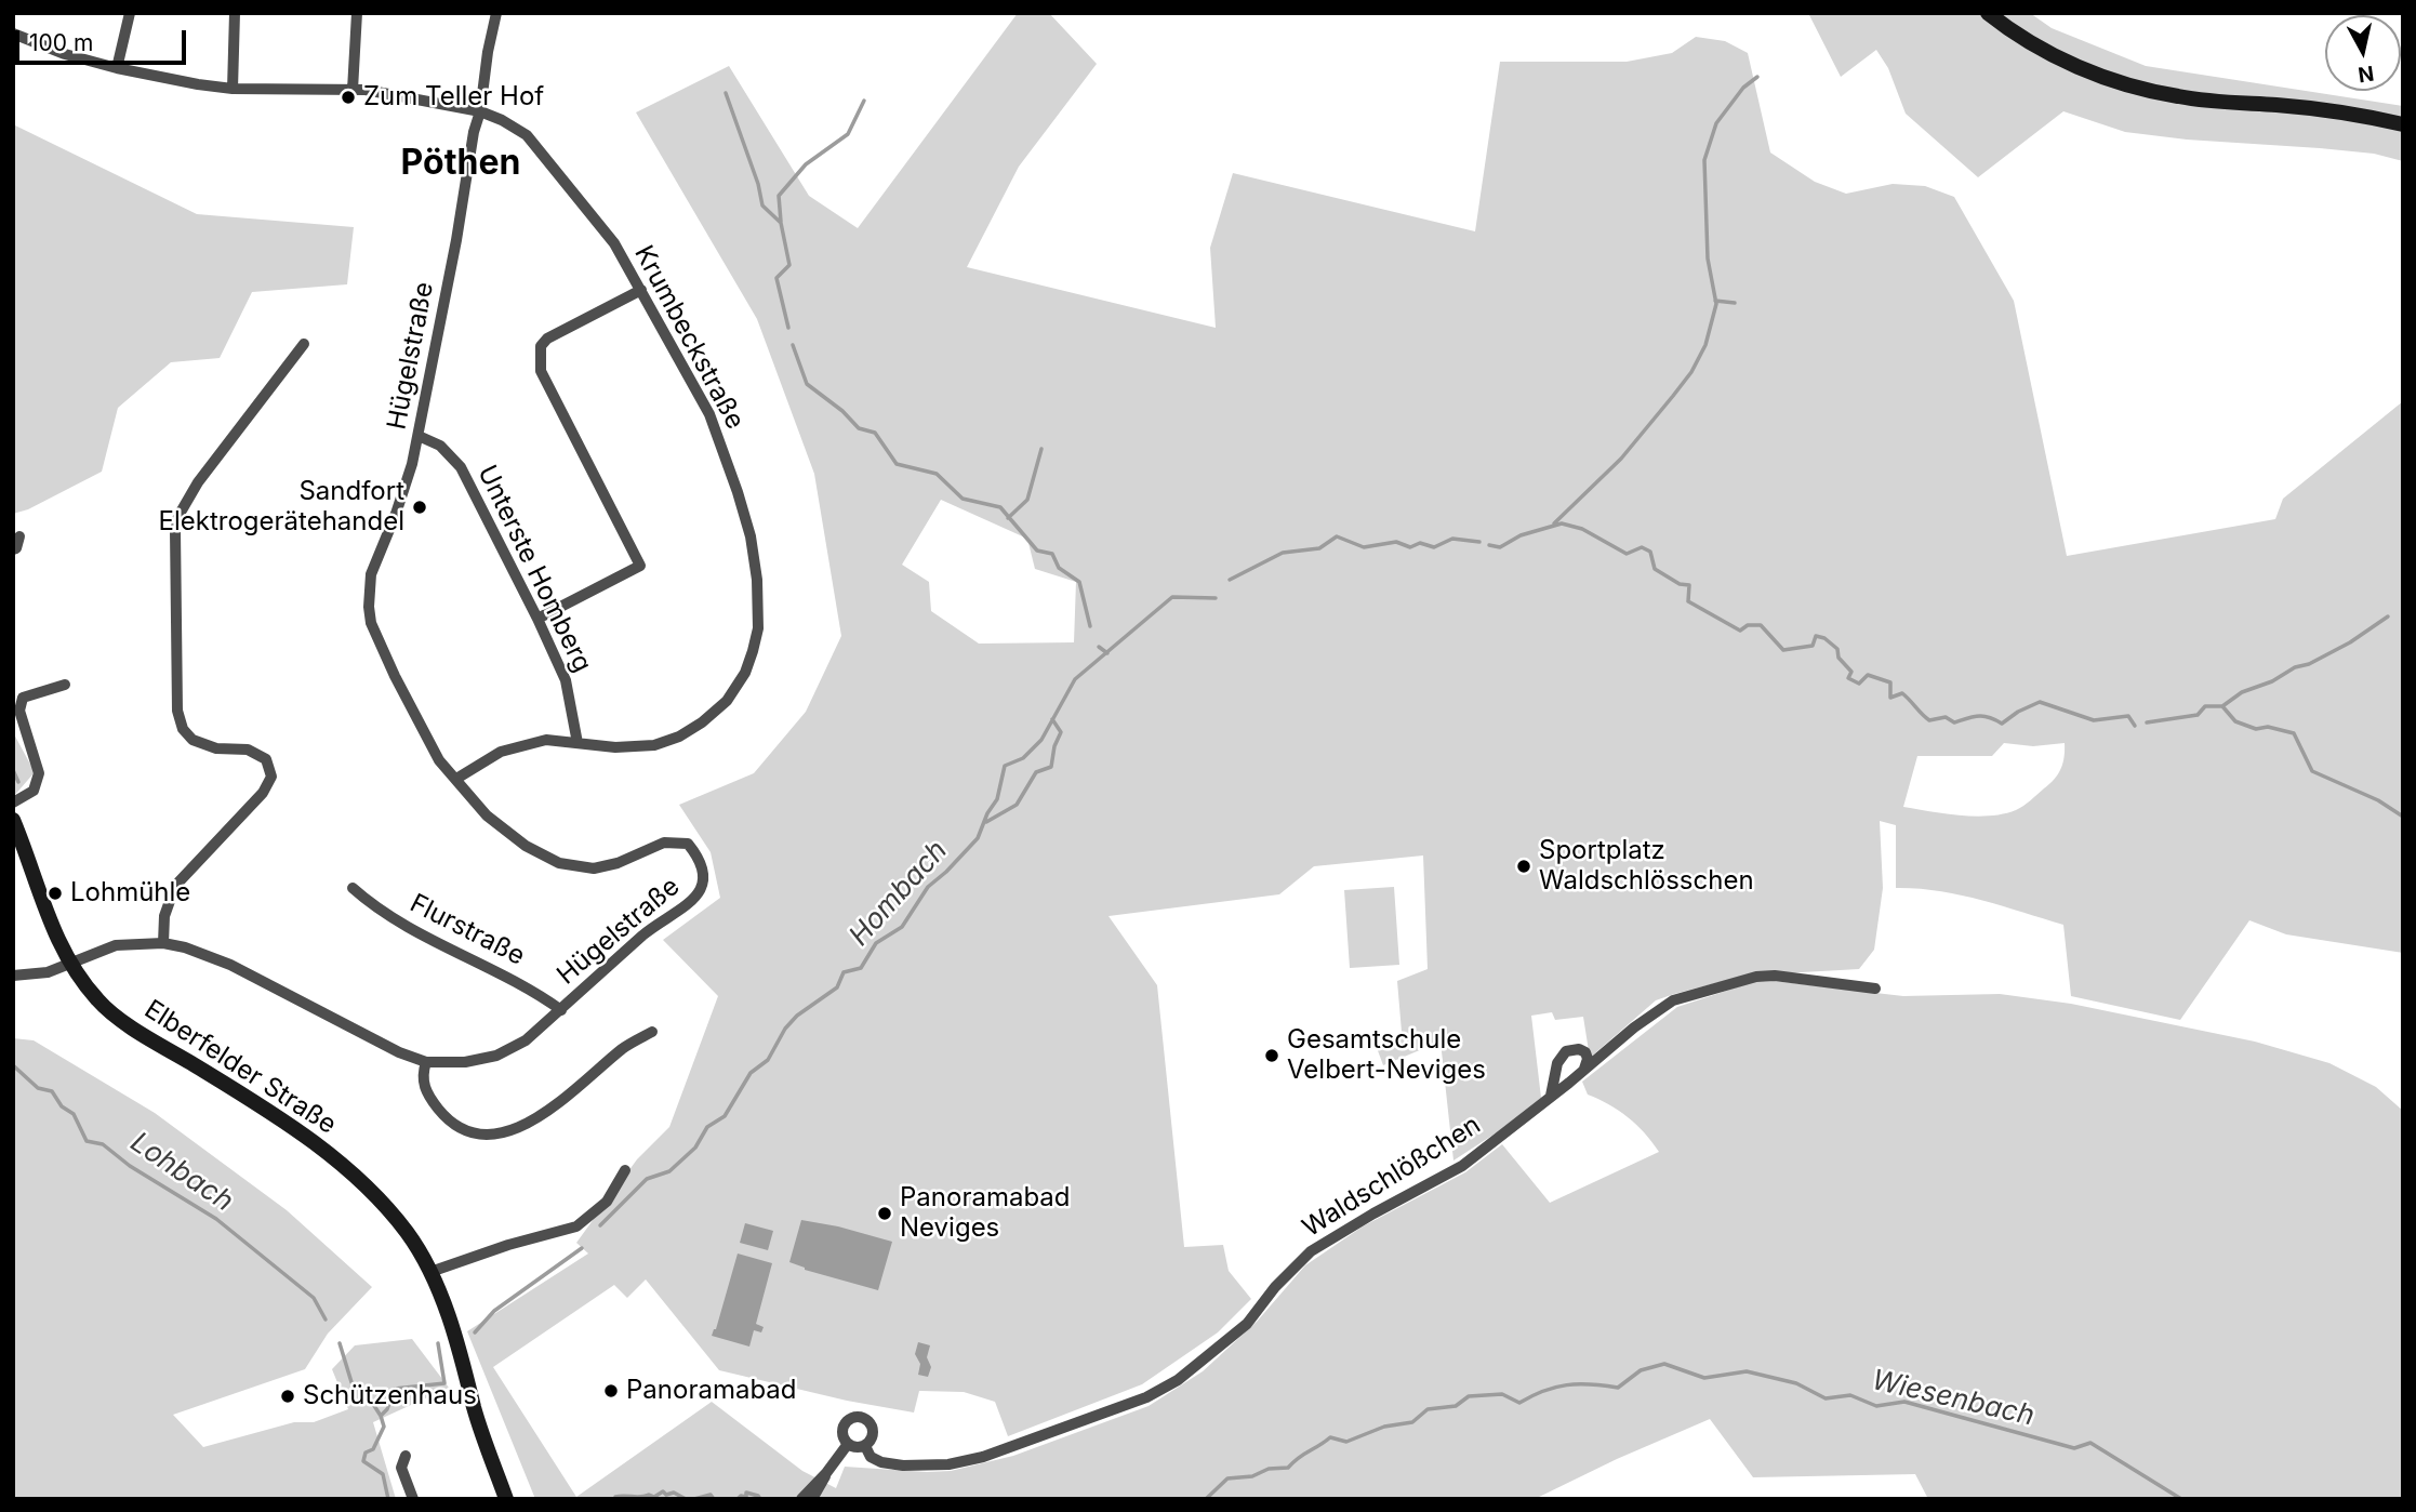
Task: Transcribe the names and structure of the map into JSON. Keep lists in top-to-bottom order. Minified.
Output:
{"streets":{"main road":["Elberfelder Straße"],"street":["Krumbeckstraße","Hügelstraße","Unterste Homberg","Flurstraße","Waldschlößchen"]},"crossings":[["Krumbeckstraße","Hügelstraße"],["Krumbeckstraße","Unterste Homberg"],["Hügelstraße","Unterste Homberg"],["Hügelstraße","Flurstraße"],["Hügelstraße","Elberfelder Straße"]],"districts":["Pöthen"],"water":["Hombach","Lohbach","Wiesenbach"],"places":["Zum Teller Hof","Sandfort Elektrogerätehandel","Sportplatz Waldschlösschen","Lohmühle","Gesamtschule Velbert-Neviges","Panoramabad Neviges","Panoramabad","Schützenhaus"],"scale_bar":"100 m","north":"bottom"}
